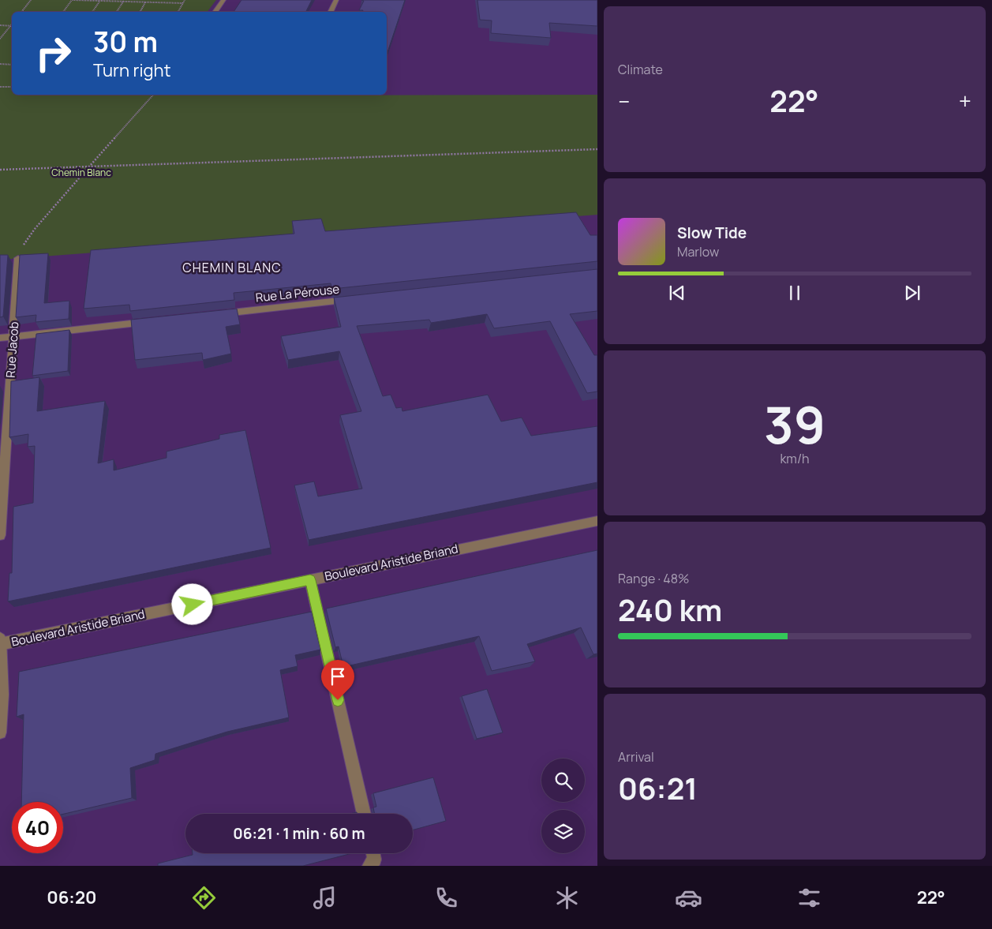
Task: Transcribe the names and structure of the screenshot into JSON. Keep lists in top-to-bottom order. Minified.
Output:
{"streets":{"street":["Rue La Pérouse","Rue Jacob","Boulevard Aristide Briand"]},"districts":["CHEMIN BLANC"],"parks":["Chemin Blanc"],"page":{"tile":["Climate",["39","km/h"],["Range · 48%","240 km"],["Arrival","06:21"]],"turn":["30 m","Turn right"],"heat":["−","22°","+"],"song":["Slow Tide","Marlow"],"limit":"40","trip":"06:21 · 1 min · 60 m","tabs":["06:20","22°"]}}
